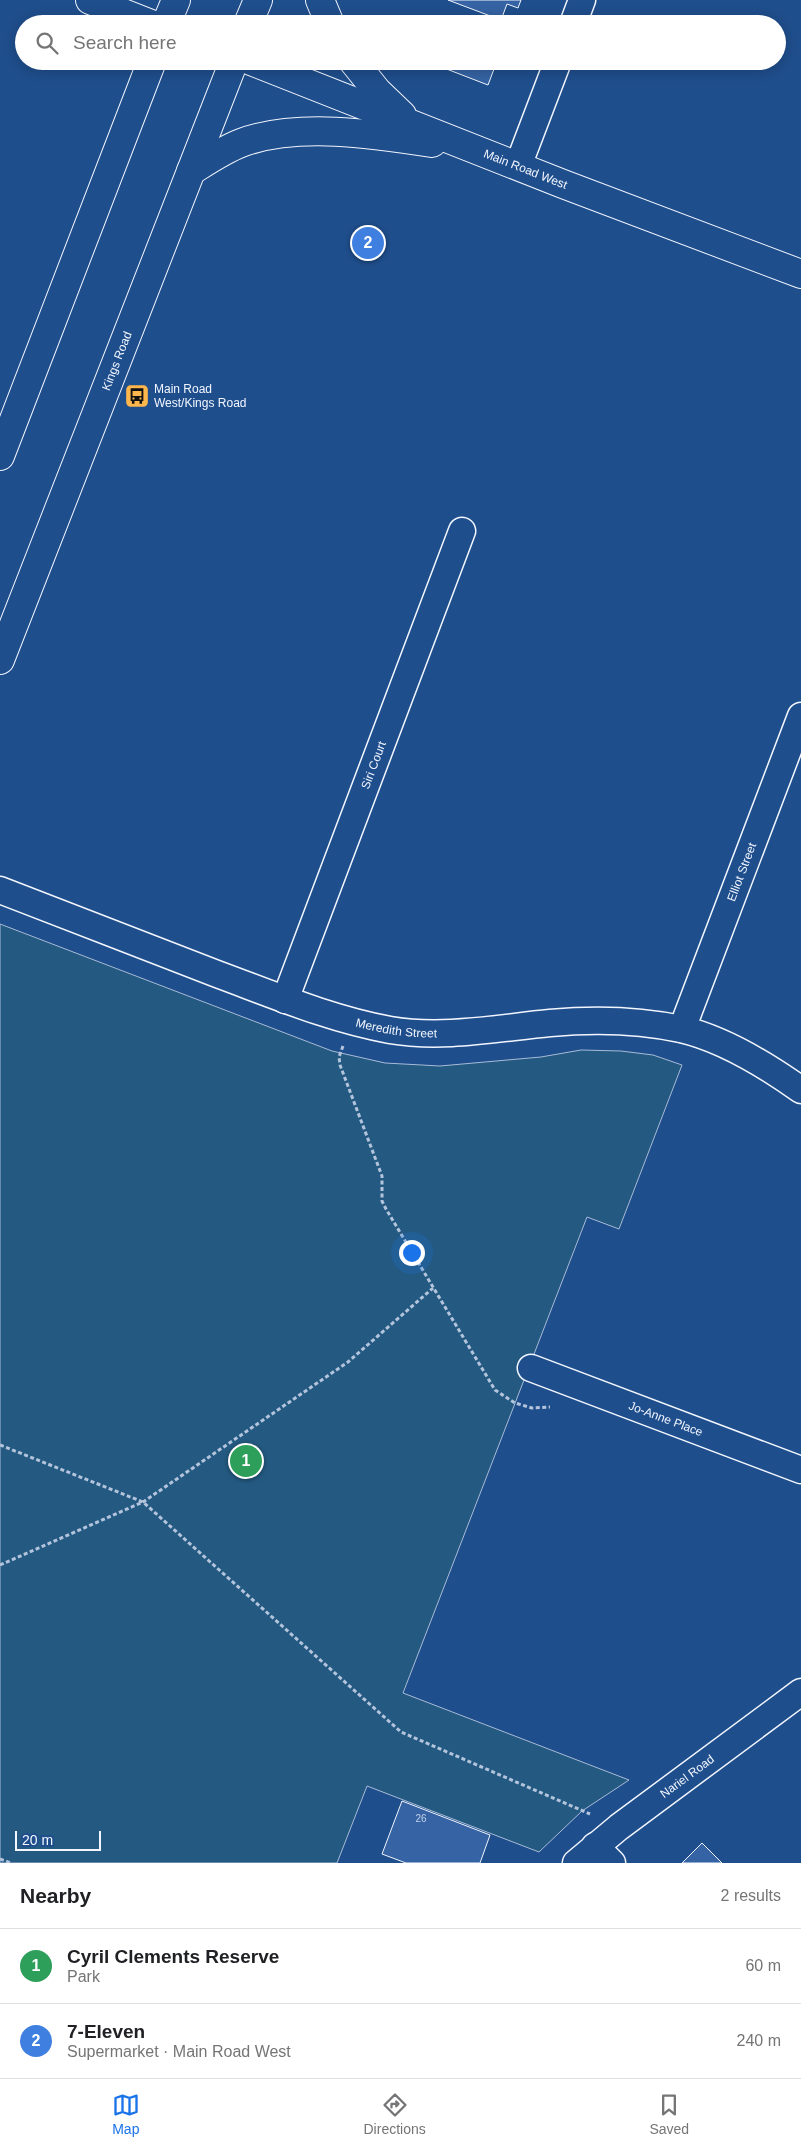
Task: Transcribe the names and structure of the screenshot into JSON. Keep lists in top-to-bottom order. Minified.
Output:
{"streets":{"main road":["Main Road West","Kings Road"],"street":["Siri Court","Elliot Street","Meredith Street","Jo-Anne Place","Nariel Road"]},"crossings":[["Siri Court","Meredith Street"],["Elliot Street","Meredith Street"]],"places":{"bus stop":["Main Road West/Kings Road"]},"house_numbers":["26"],"scale_bar":"20 m","page":{"search":"Search here","pins":["2","1"],"scale":"20 m","heading":["Nearby","2 results"],"list":[{"mark":"1","name":"Cyril Clements Reserve","note":"Park","value":"60 m"},{"mark":"2","name":"7-Eleven","note":"Supermarket · Main Road West","value":"240 m"}],"nav":["Map","Directions","Saved"]}}
